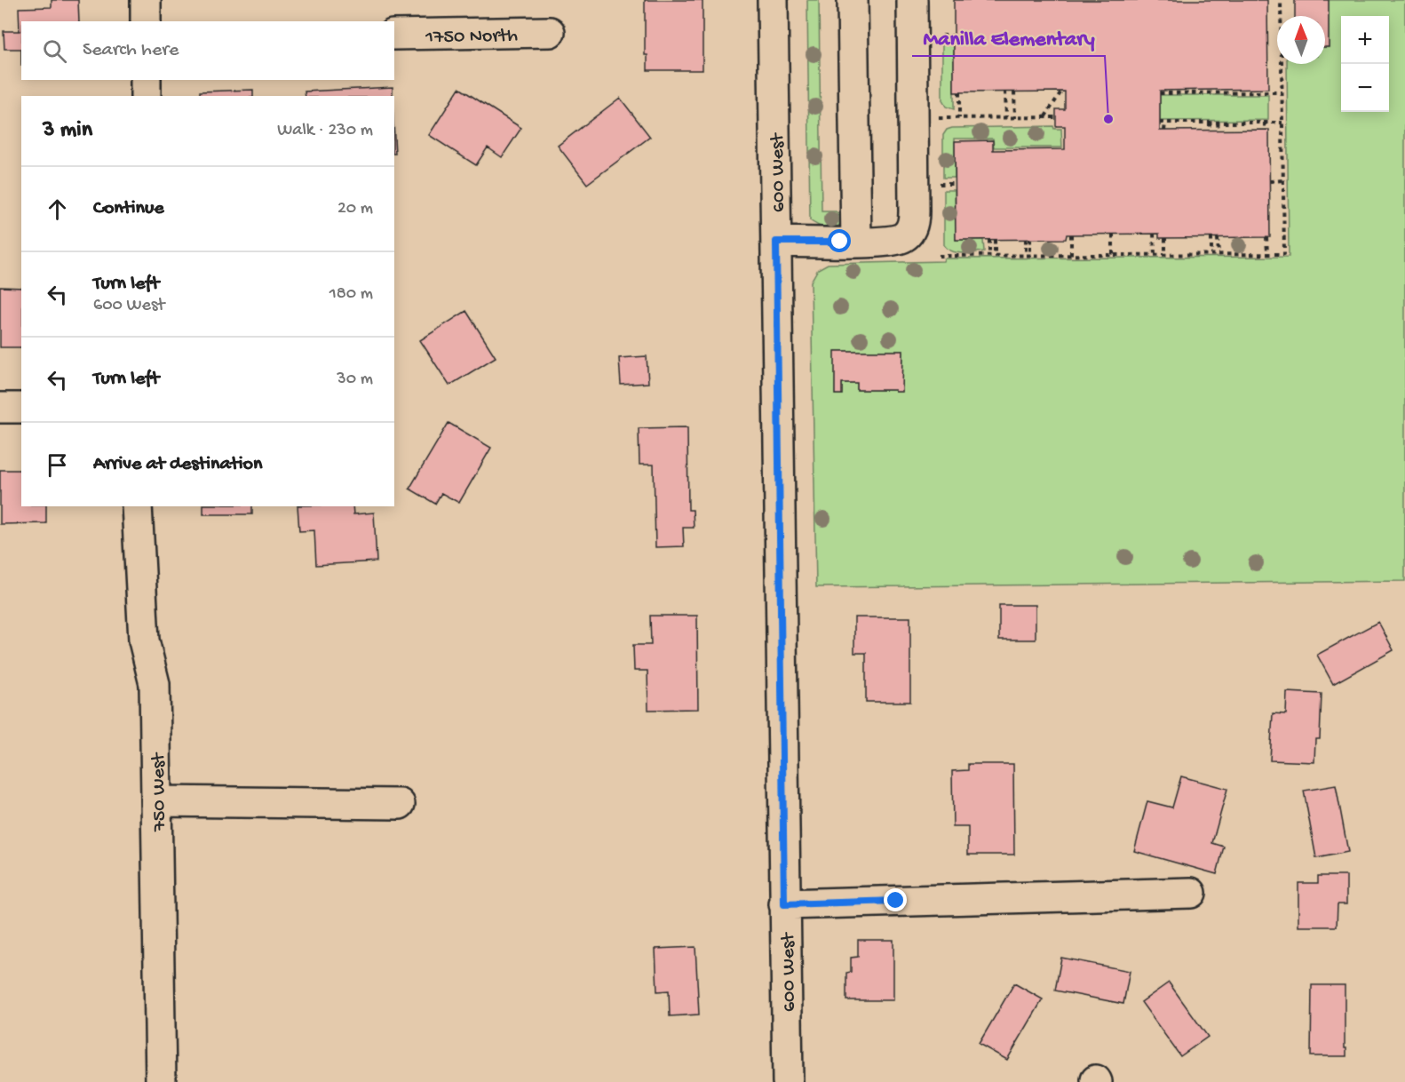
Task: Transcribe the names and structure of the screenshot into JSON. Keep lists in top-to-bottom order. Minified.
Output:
{"streets":{"street":["1750 North","600 West","750 West"]},"places":["Manilla Elementary"],"north":"top","page":{"map_buttons":["+","−"],"search":"Search here","heading":["3 min","Walk · 230 m"],"list":[["Continue","20 m"],["Turn left","600 West","180 m"],["Turn left","30 m"],"Arrive at destination"]}}
